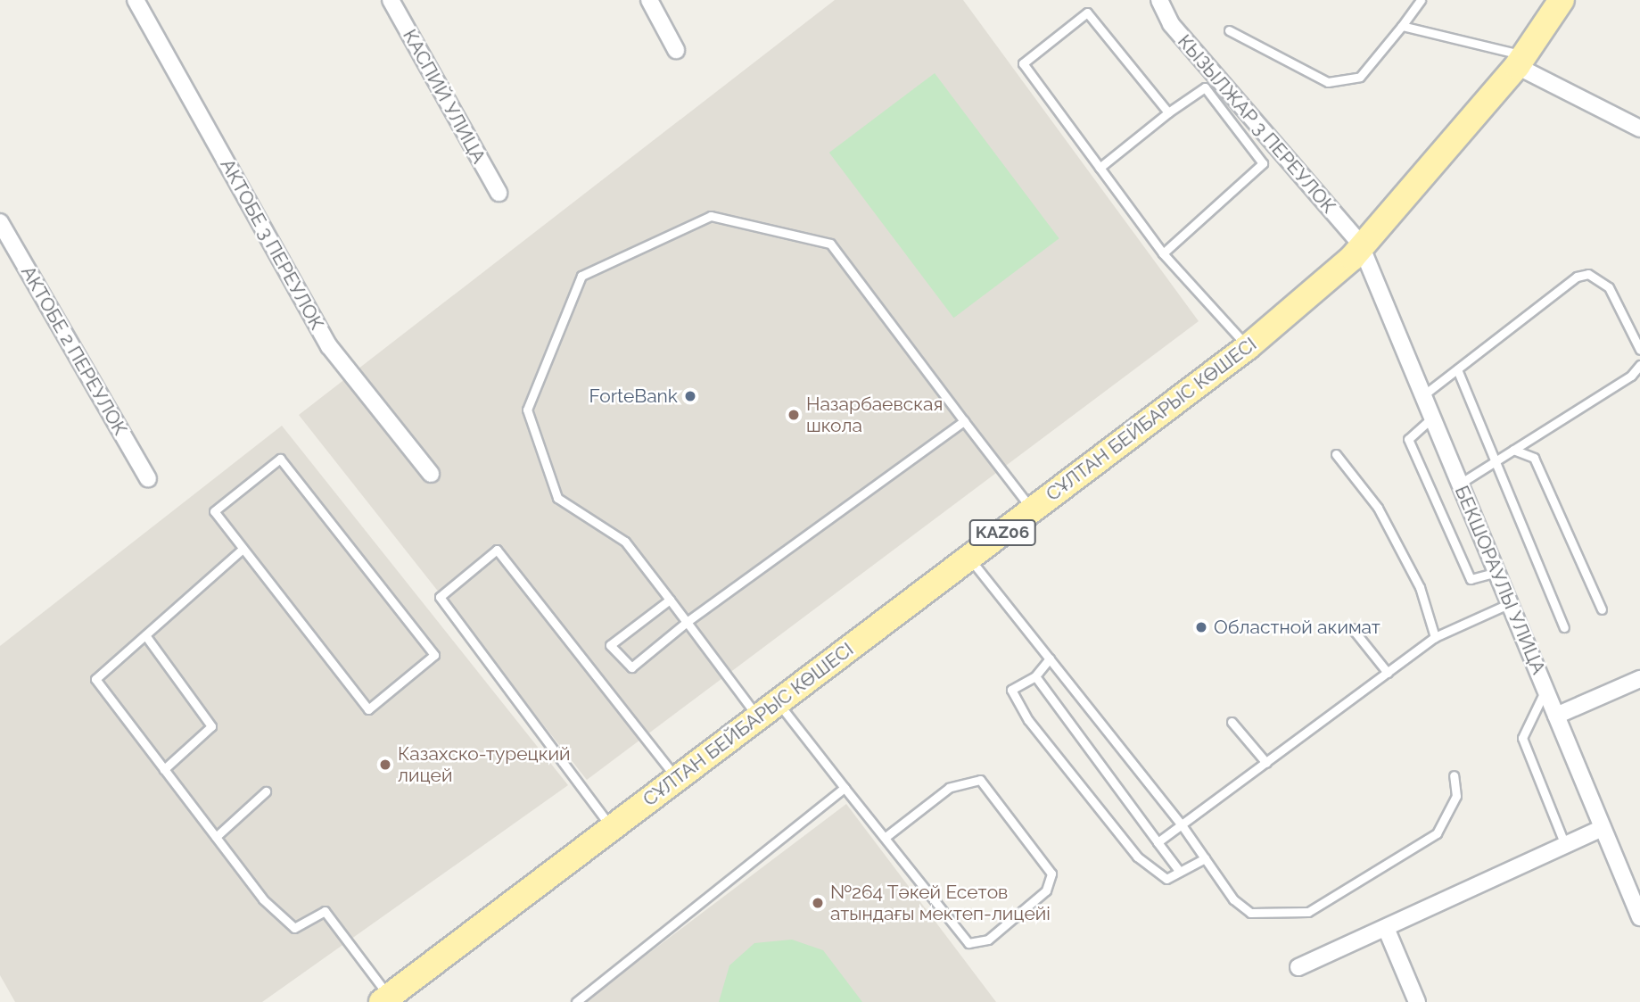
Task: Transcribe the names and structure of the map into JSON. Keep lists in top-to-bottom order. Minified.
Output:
{"streets":{"main road":["СҰЛТАН БЕЙБАРЫС КӨШЕСІ","KAZ06"],"street":["КАСПИЙ УЛИЦА","КЫЗЫЛЖАР 3 ПЕРЕУЛОК","АКТОБЕ 3 ПЕРЕУЛОК","АКТОБЕ 2 ПЕРЕУЛОК","БЕКШОРАУЛЫ УЛИЦА"]},"crossings":[["КЫЗЫЛЖАР 3 ПЕРЕУЛОК","СҰЛТАН БЕЙБАРЫС КӨШЕСІ"],["КЫЗЫЛЖАР 3 ПЕРЕУЛОК","БЕКШОРАУЛЫ УЛИЦА"],["СҰЛТАН БЕЙБАРЫС КӨШЕСІ","БЕКШОРАУЛЫ УЛИЦА"]],"places":["ForteBank","Назарбаевская школа","Областной акимат","Казахско-турецкий лицей","№264 Тәкей Есетов атындағы мектеп-лицейі"]}
